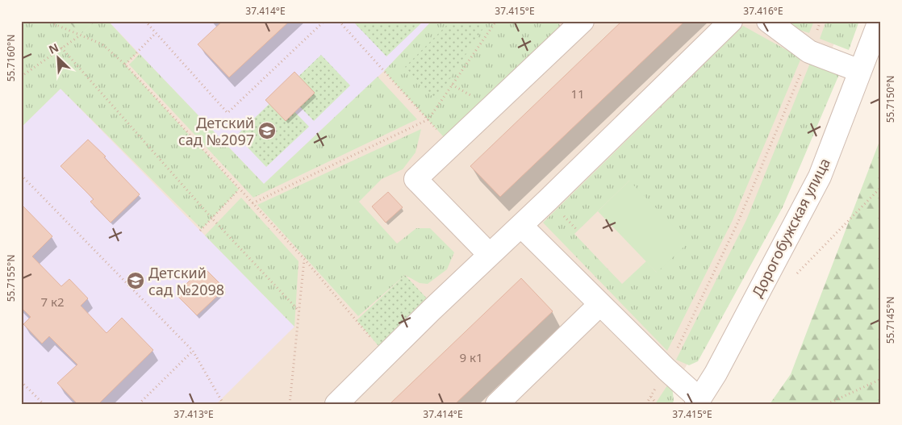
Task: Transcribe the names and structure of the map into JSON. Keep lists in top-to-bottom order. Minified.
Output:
{"streets":{"street":["Дорогобужская улица"]},"places":{"school or university":["Детский сад №2097","Детский сад №2098"]},"house_numbers":["11","7 к2","9 к1"],"north":"top left","coordinates":["37.414°E","37.415°E","37.416°E","55.7160°N","55.7150°N","55.7155°N","55.7145°N","37.413°E"]}
